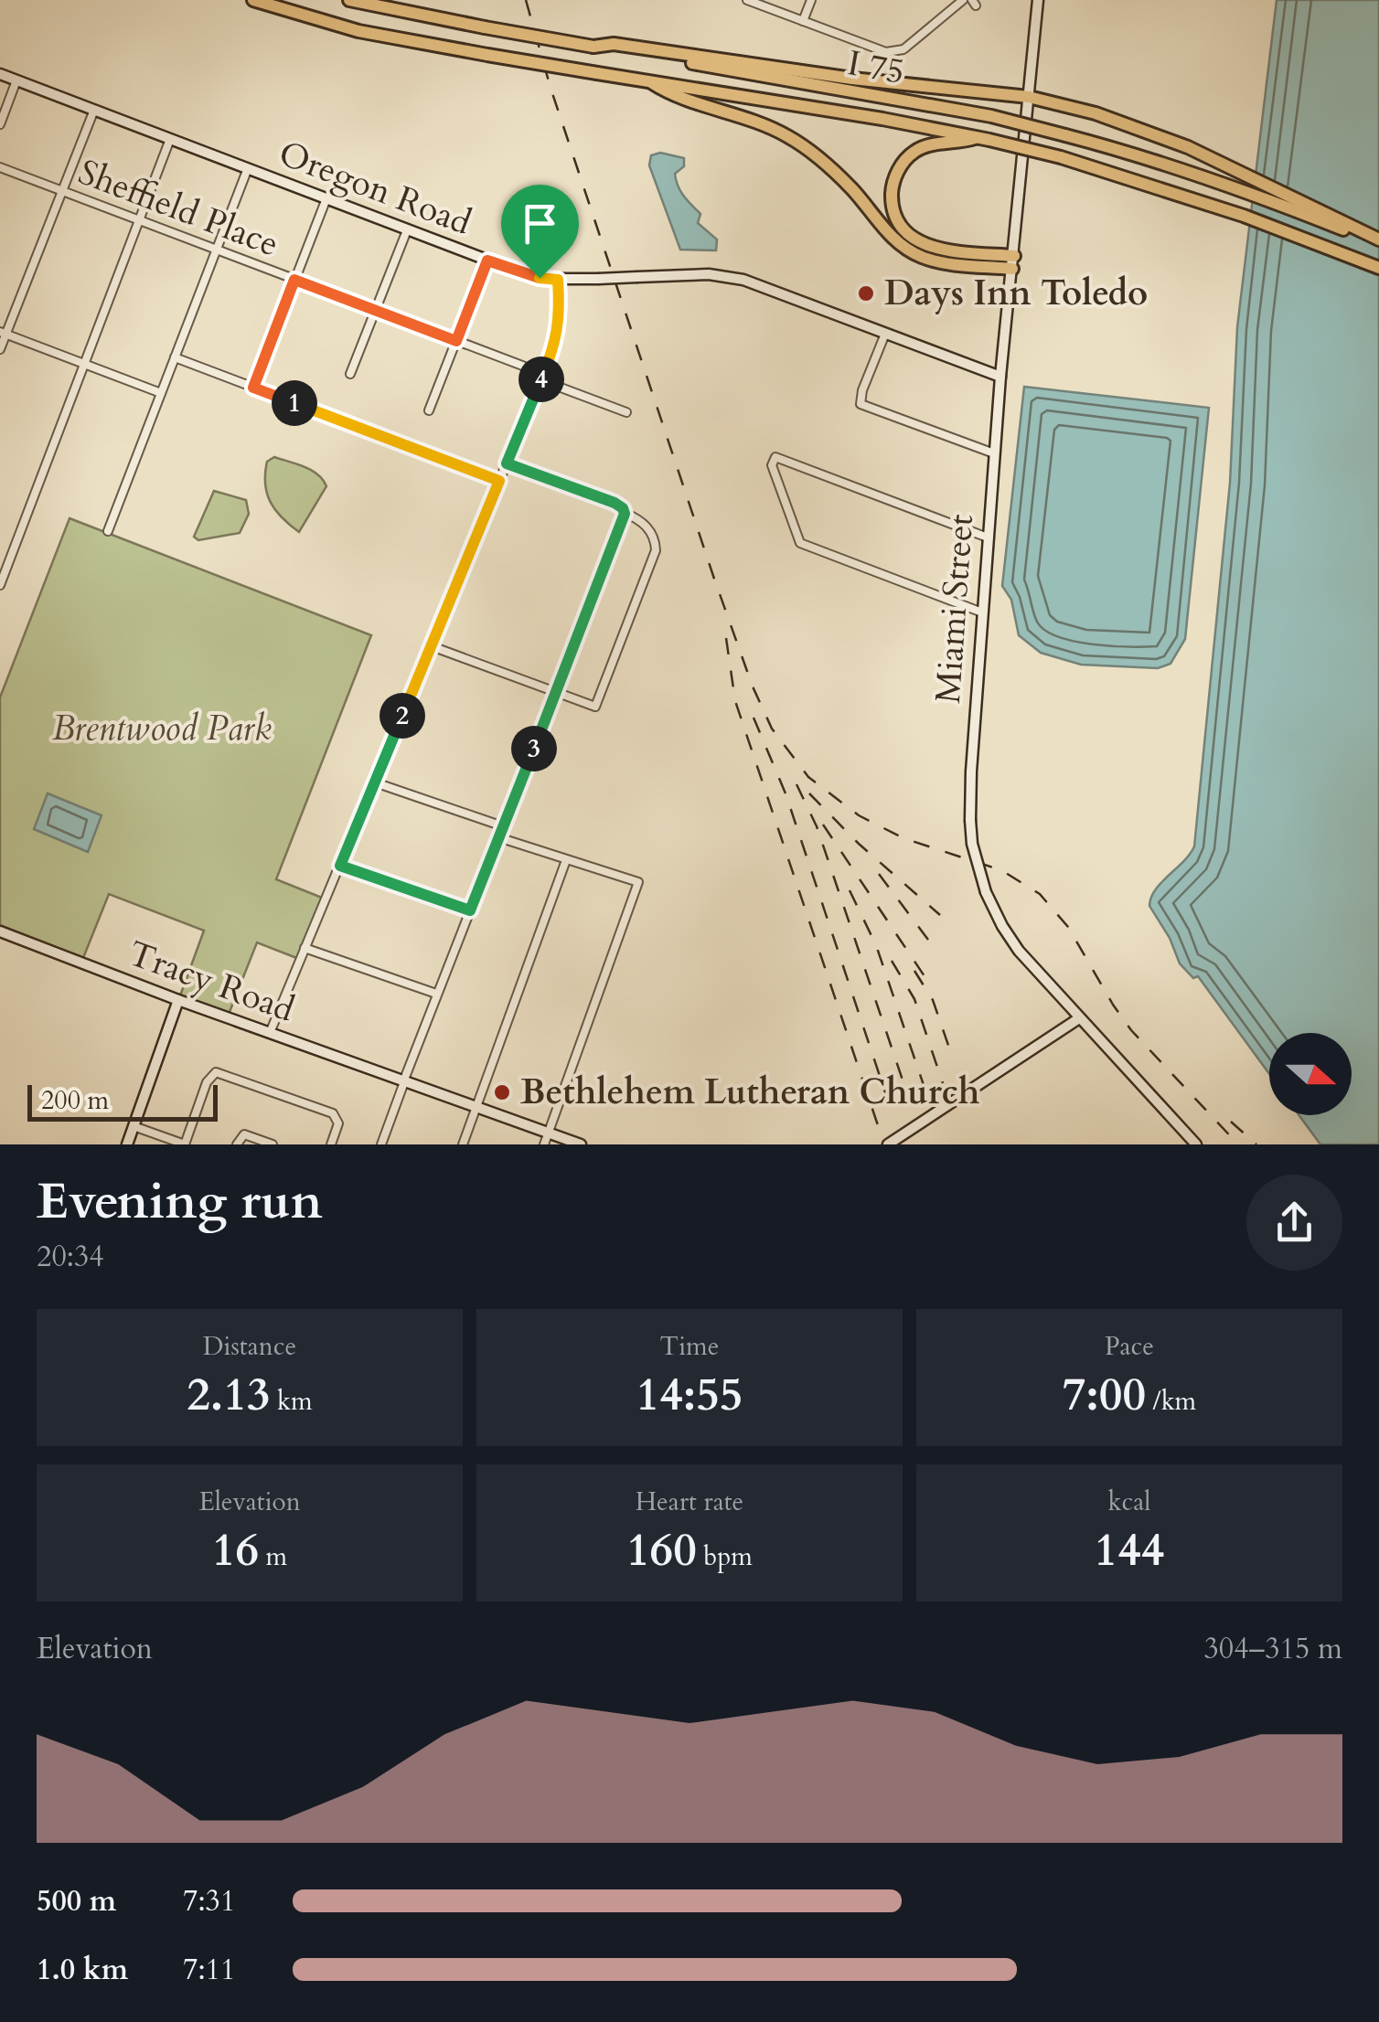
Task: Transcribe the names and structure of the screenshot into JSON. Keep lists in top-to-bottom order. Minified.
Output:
{"streets":{"highway":["I 75"],"street":["Oregon Road","Sheffield Place","Miami Street","Tracy Road"]},"crossings":[["Oregon Road","Miami Street"]],"parks":["Brentwood Park"],"places":["Days Inn Toledo","Bethlehem Lutheran Church"],"scale_bar":"200 m","north":"right","page":{"pins":["4","1","2","3"],"scale":"200 m","heading":["Evening run","20:34"],"stats":[["Distance","2.13 km"],["Time","14:55"],["Pace","7:00 /km"],["Elevation","16 m"],["Heart rate","160 bpm"],["kcal","144"]],"chart":["Elevation","304–315 m"],"list":[{"name":"500 m","note":"7:31"},{"name":"1.0 km","note":"7:11"}]}}
